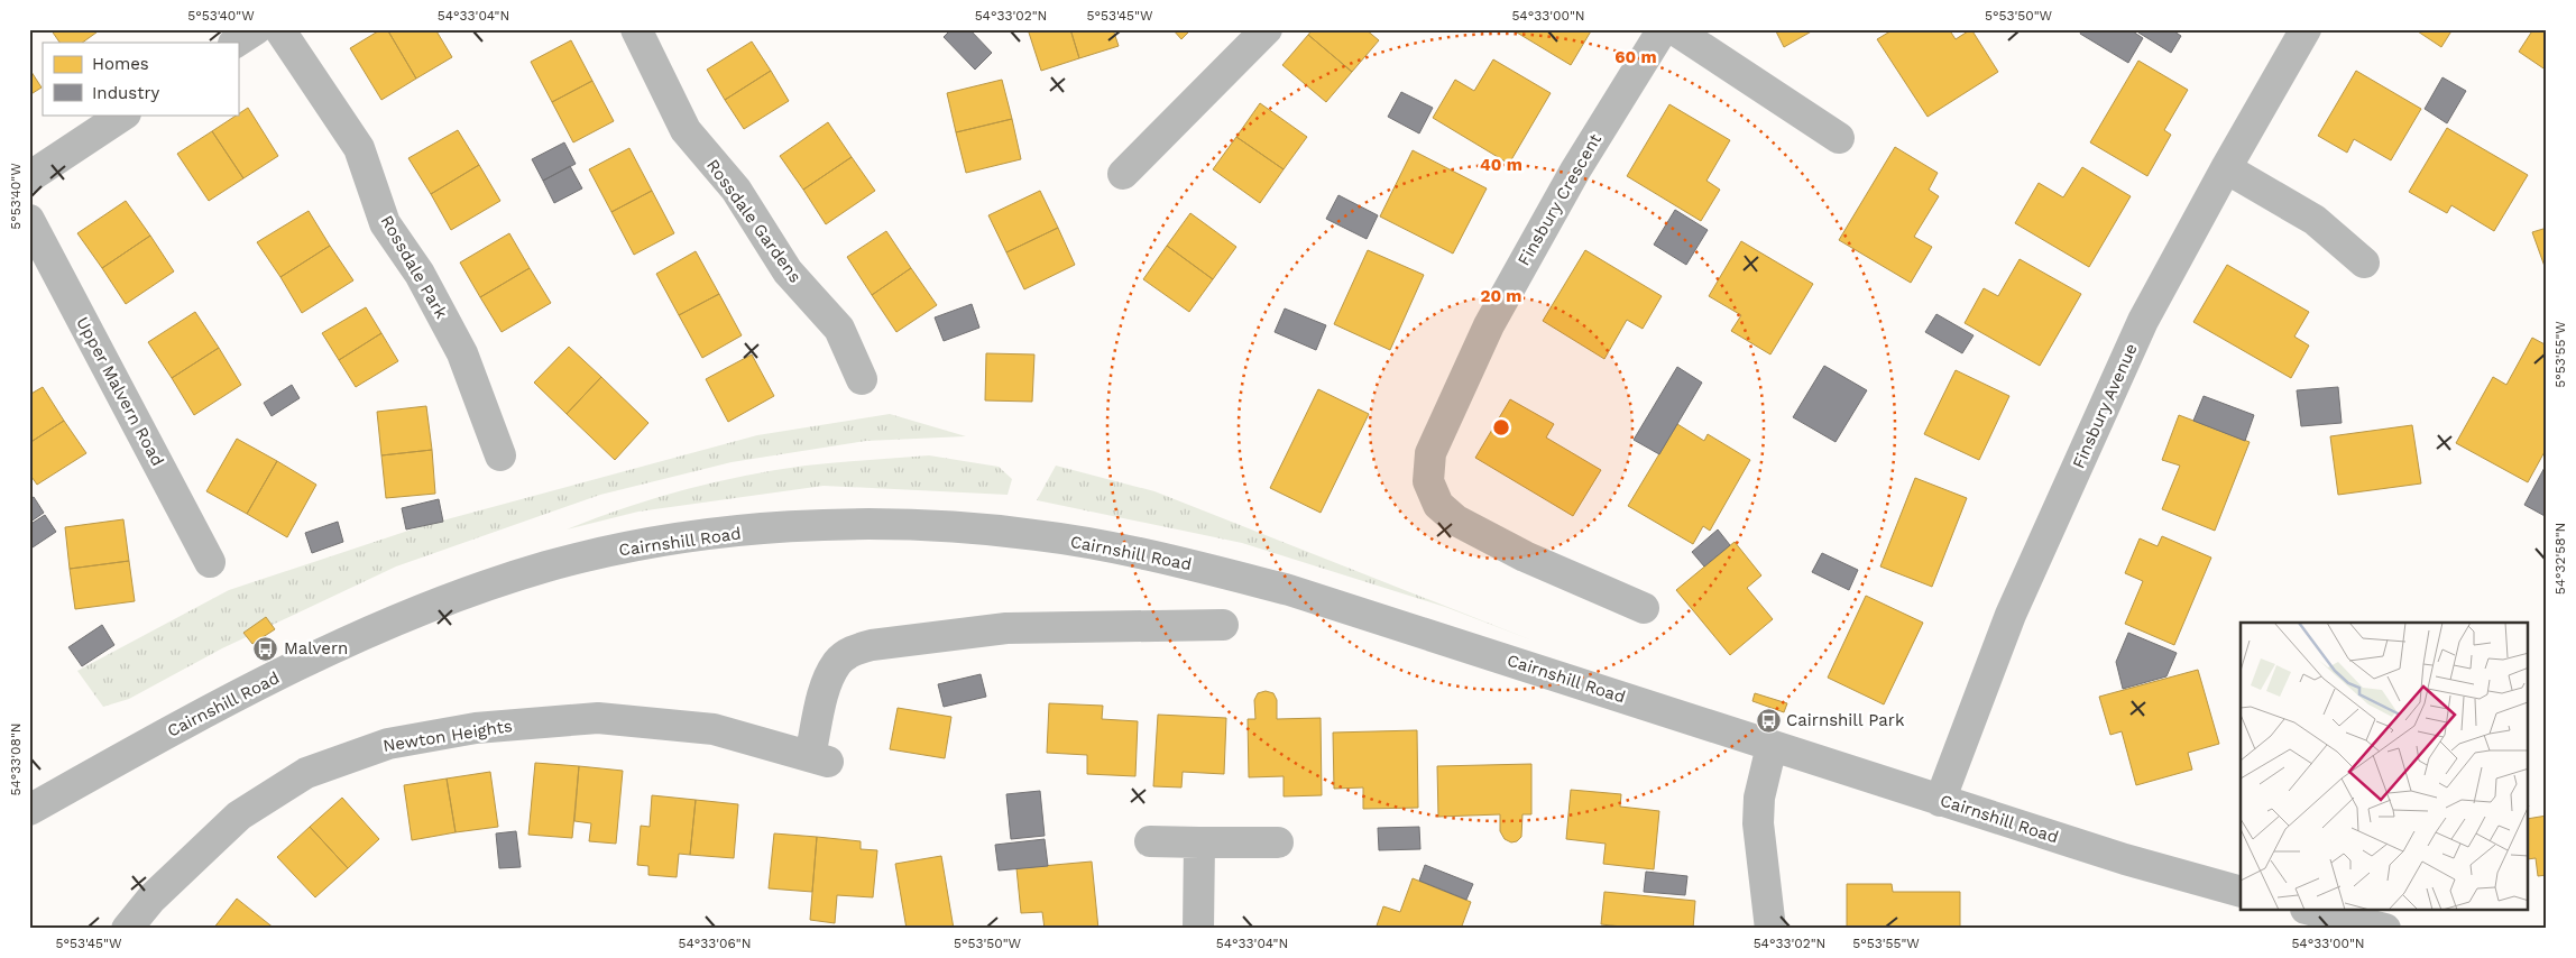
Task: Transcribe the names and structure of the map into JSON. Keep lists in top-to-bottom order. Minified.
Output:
{"streets":{"street":["Finsbury Crescent","Rossdale Gardens","Rossdale Park","Upper Malvern Road","Finsbury Avenue","Cairnshill Road","Newton Heights"]},"crossings":[["Finsbury Avenue","Cairnshill Road"]],"places":{"bus stop":["Malvern","Cairnshill Park"]},"legend":["Homes","Industry"],"coordinates":["5°53'40\"W","54°33'04\"N","54°33'02\"N","5°53'45\"W","54°33'00\"N","5°53'50\"W","5°53'55\"W","54°32'58\"N","54°33'08\"N","54°33'06\"N"],"rings":["60 m","40 m","20 m"]}
